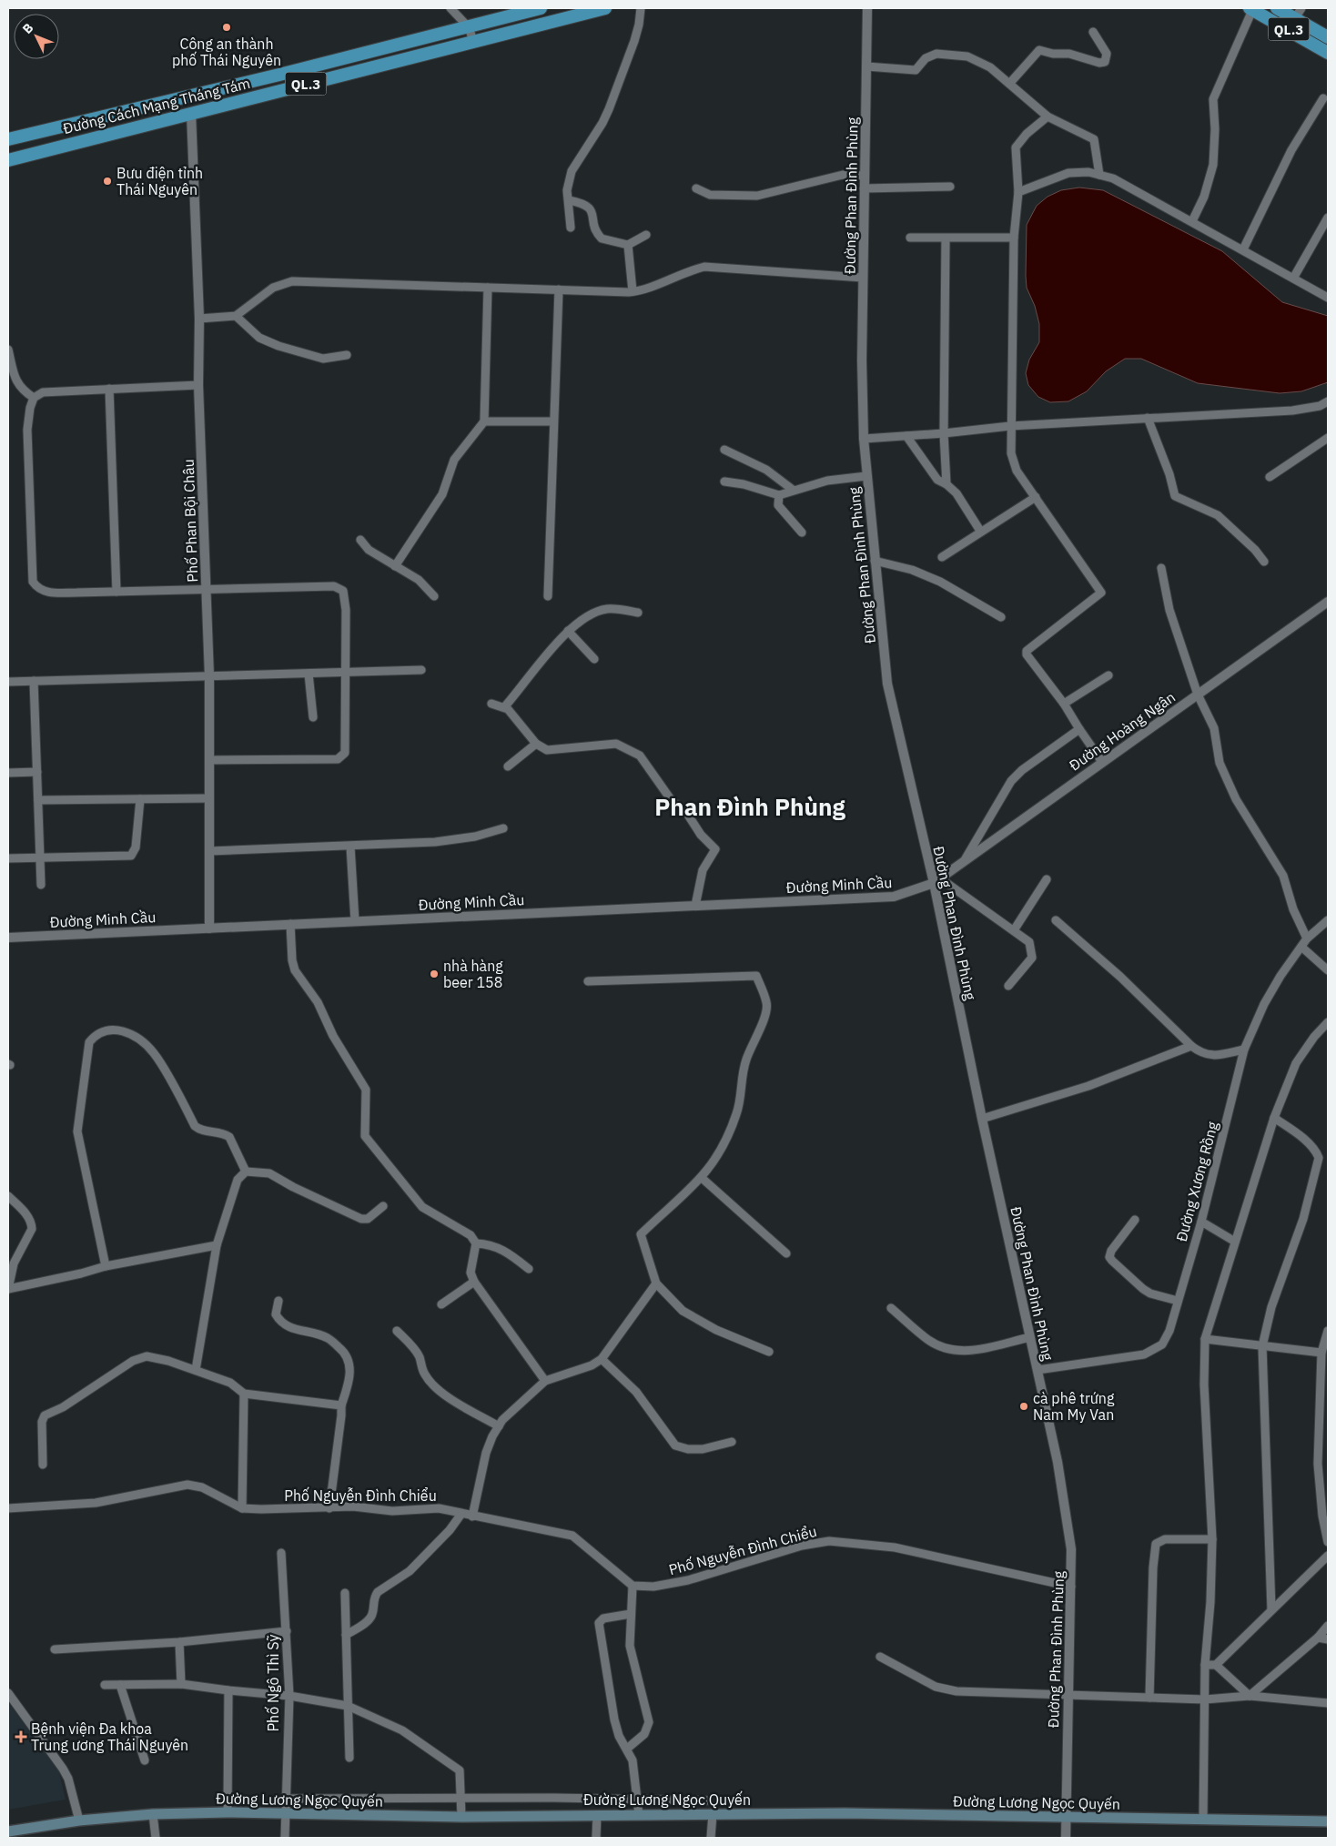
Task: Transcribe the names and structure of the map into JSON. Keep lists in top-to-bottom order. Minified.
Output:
{"streets":{"highway":["QL.3","Đường Cách Mạng Tháng Tám"],"main road":["Đường Lương Ngọc Quyến"],"street":["Đường Phan Đình Phùng","Phố Phan Bội Châu","Đường Hoàng Ngân","Đường Minh Cầu","Đường Xương Rồng","Phố Nguyễn Đình Chiểu","Phố Ngô Thì Sỹ"]},"crossings":[["Đường Cách Mạng Tháng Tám","Phố Phan Bội Châu"],["Đường Phan Đình Phùng","Đường Hoàng Ngân"],["Đường Phan Đình Phùng","Đường Minh Cầu"],["Đường Phan Đình Phùng","Đường Xương Rồng"],["Đường Phan Đình Phùng","Phố Nguyễn Đình Chiểu"],["Đường Phan Đình Phùng","Đường Lương Ngọc Quyến"],["Phố Phan Bội Châu","Đường Minh Cầu"],["Đường Hoàng Ngân","Đường Minh Cầu"],["Phố Ngô Thì Sỹ","Đường Lương Ngọc Quyến"]],"districts":["Phan Đình Phùng"],"places":{"other":["Công an thành phố Thái Nguyên","Bưu điện tỉnh Thái Nguyên","nhà hàng beer 158","cà phê trứng Nam My Van"],"health":["Bệnh viện Đa khoa Trung ương Thái Nguyên"]},"north":"top left"}
